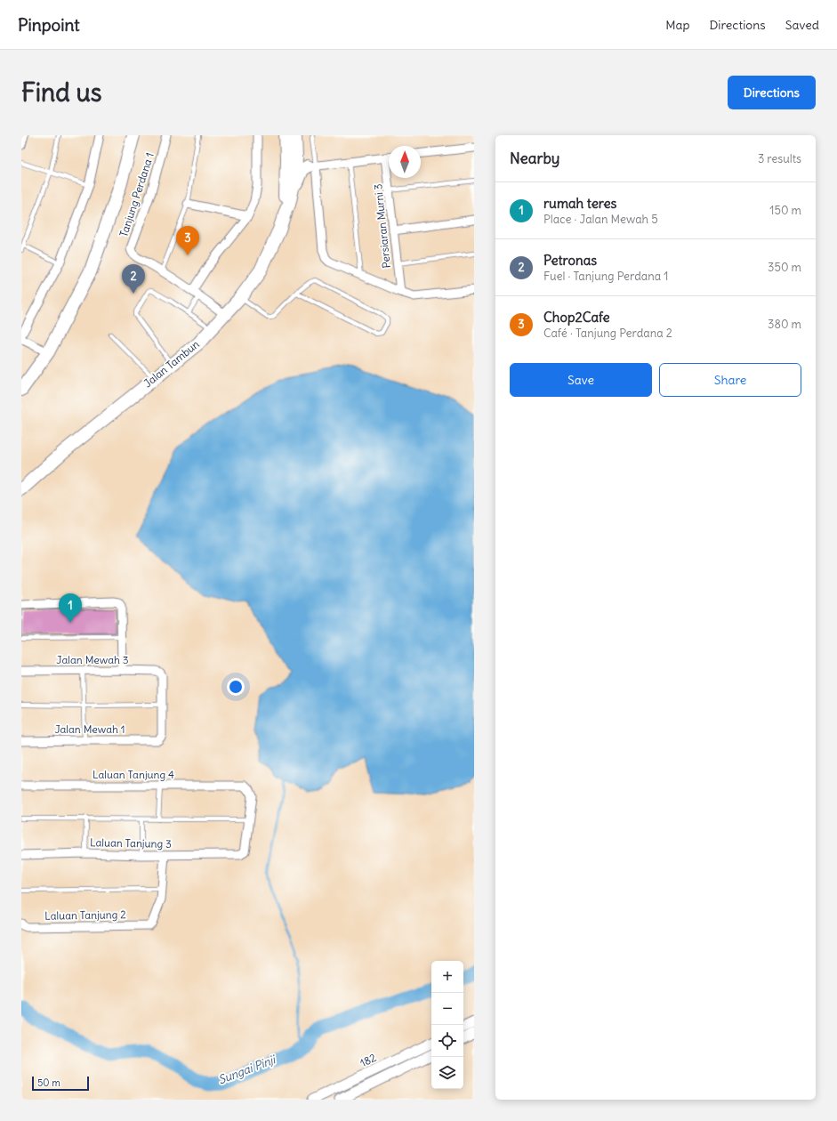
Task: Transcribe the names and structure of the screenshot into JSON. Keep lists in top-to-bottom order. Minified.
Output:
{"streets":{"main road":["Jalan Tambun"],"street":["Tanjung Perdana 1","Persiaran Murni 3","Jalan Mewah 3","Jalan Mewah 1","Laluan Tanjung 4","Laluan Tanjung 3","Laluan Tanjung 2","182"]},"crossings":[["Tanjung Perdana 1","Jalan Tambun"],["Jalan Mewah 3","Jalan Mewah 1"],["Laluan Tanjung 4","Laluan Tanjung 3"]],"water":["Sungai Pinji"],"scale_bar":"50 m","north":"top","page":{"header":"Pinpoint","nav":["Map","Directions","Saved"],"buttons":["Directions",["Save","Share"]],"title":"Find us","heading":["Nearby","3 results"],"list":[{"mark":"1","name":"rumah teres","note":"Place · Jalan Mewah 5","value":"150 m"},{"mark":"2","name":"Petronas","note":"Fuel · Tanjung Perdana 1","value":"350 m"},{"mark":"3","name":"Chop2Cafe","note":"Café · Tanjung Perdana 2","value":"380 m"}],"pins":["3","2","1"],"map_buttons":["+","−"],"scale":"50 m"}}
